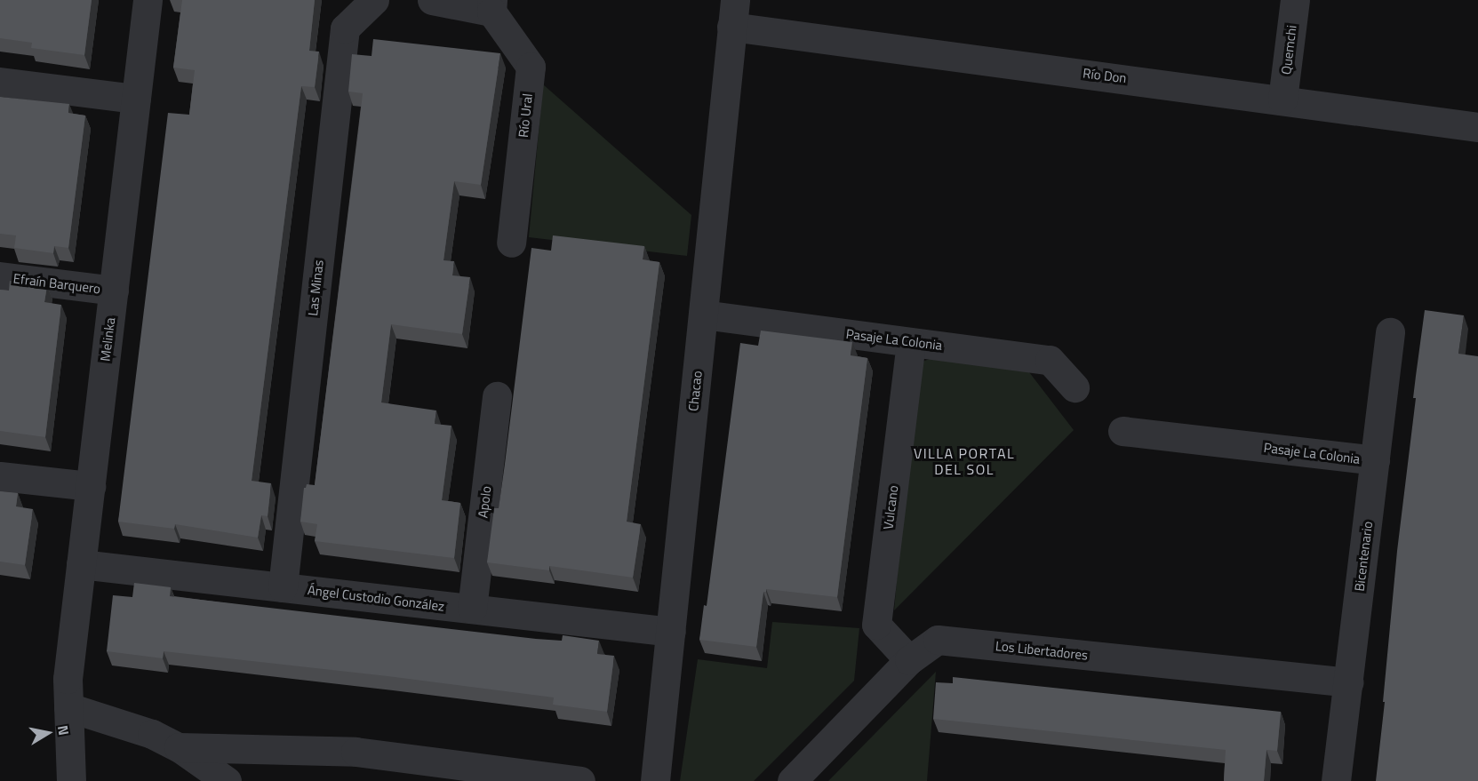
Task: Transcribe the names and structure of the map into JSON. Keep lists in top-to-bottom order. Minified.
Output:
{"streets":{"street":["Quemchi","Río Don","Río Ural","Efraín Barquero","Las Minas","Melinka","Pasaje La Colonia","Chacao","Apolo","Vulcano","Bicentenario","Ángel Custodio González","Los Libertadores"]},"crossings":[["Quemchi","Río Don"],["Río Don","Chacao"],["Efraín Barquero","Melinka"],["Las Minas","Ángel Custodio González"],["Melinka","Ángel Custodio González"],["Pasaje La Colonia","Chacao"],["Pasaje La Colonia","Vulcano"],["Pasaje La Colonia","Bicentenario"],["Chacao","Ángel Custodio González"],["Apolo","Ángel Custodio González"],["Vulcano","Los Libertadores"],["Bicentenario","Los Libertadores"]],"districts":["VILLA PORTAL DEL SOL"],"north":"right"}
